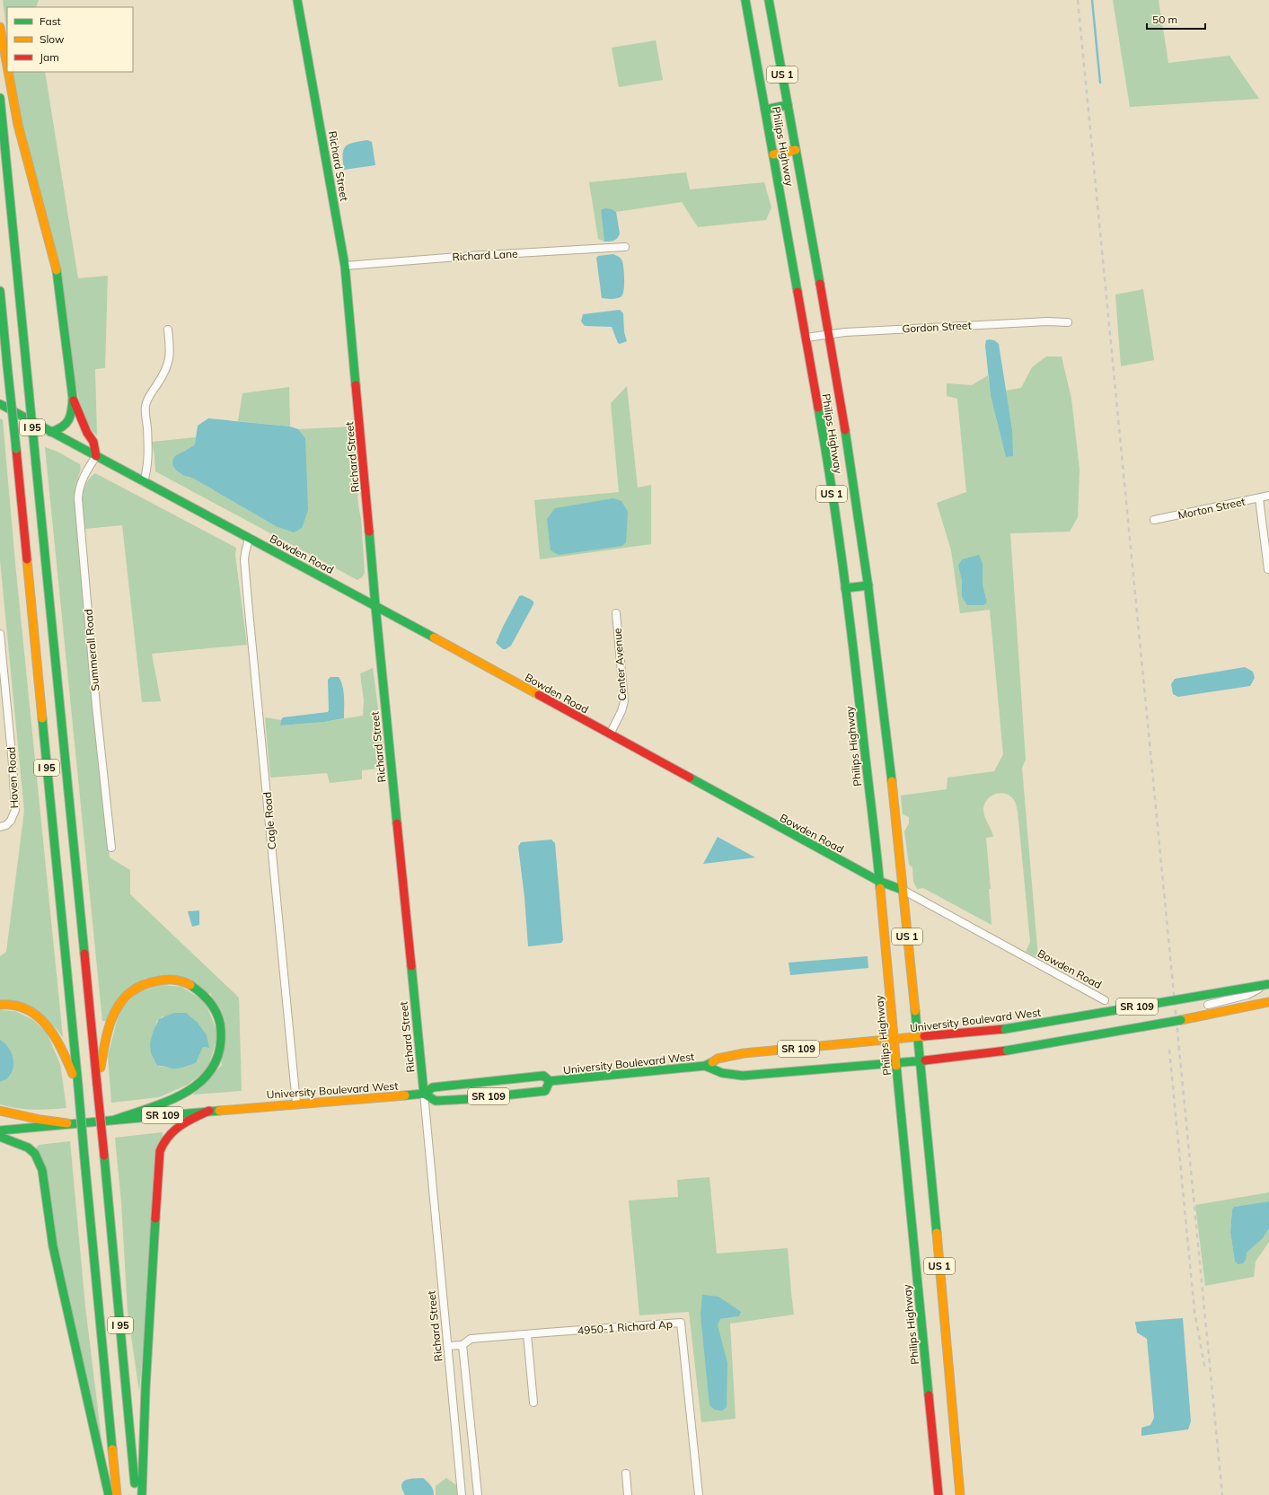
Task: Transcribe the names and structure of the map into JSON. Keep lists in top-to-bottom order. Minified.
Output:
{"streets":{"main road":["US 1","Philips Highway","Richard Street","I 95","Bowden Road","SR 109","University Boulevard West"],"street":["Richard Lane","Gordon Street","Morton Street","Summerall Road","Center Avenue","Haven Road","Cagle Road","4950-1 Richard Ap"]},"crossings":[["Philips Highway","Gordon Street"],["Philips Highway","Bowden Road"],["Philips Highway","University Boulevard West"],["Richard Street","Richard Lane"],["Richard Street","Bowden Road"],["Richard Street","SR 109"],["Richard Street","University Boulevard West"],["Richard Street","4950-1 Richard Ap"],["Bowden Road","Summerall Road"],["Bowden Road","Center Avenue"],["Bowden Road","Cagle Road"],["Cagle Road","University Boulevard West"],["SR 109","University Boulevard West"]],"legend":["Fast","Slow","Jam"],"scale_bar":"50 m"}
